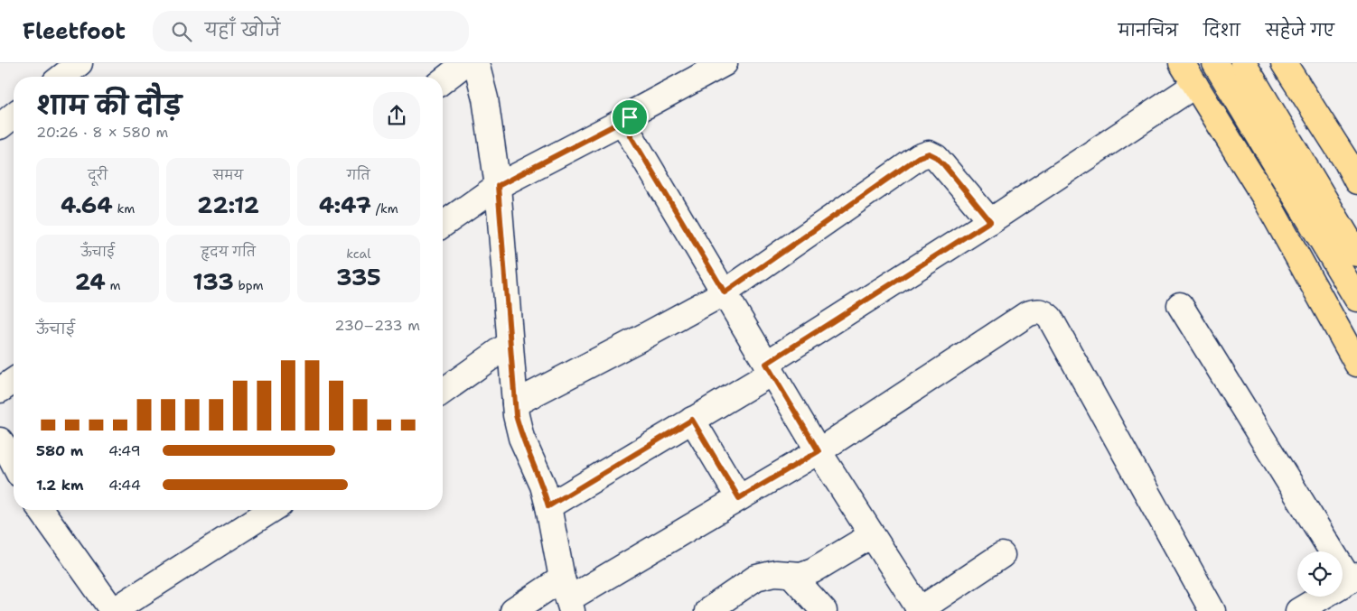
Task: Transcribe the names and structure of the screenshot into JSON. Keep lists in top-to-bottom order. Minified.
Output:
{"page":{"header":"Fleetfoot","search":"यहाँ खोजें","nav":["मानचित्र","दिशा","सहेजे गए"],"heading":["शाम की दौड़","20:26 · 8 × 580 m"],"stats":[["दूरी","4.64 km"],["समय","22:12"],["गति","4:47 /km"],["ऊँचाई","24 m"],["हृदय गति","133 bpm"],["kcal","335"]],"chart":["ऊँचाई","230–233 m"],"list":[{"name":"580 m","note":"4:49"},{"name":"1.2 km","note":"4:44"}]}}
